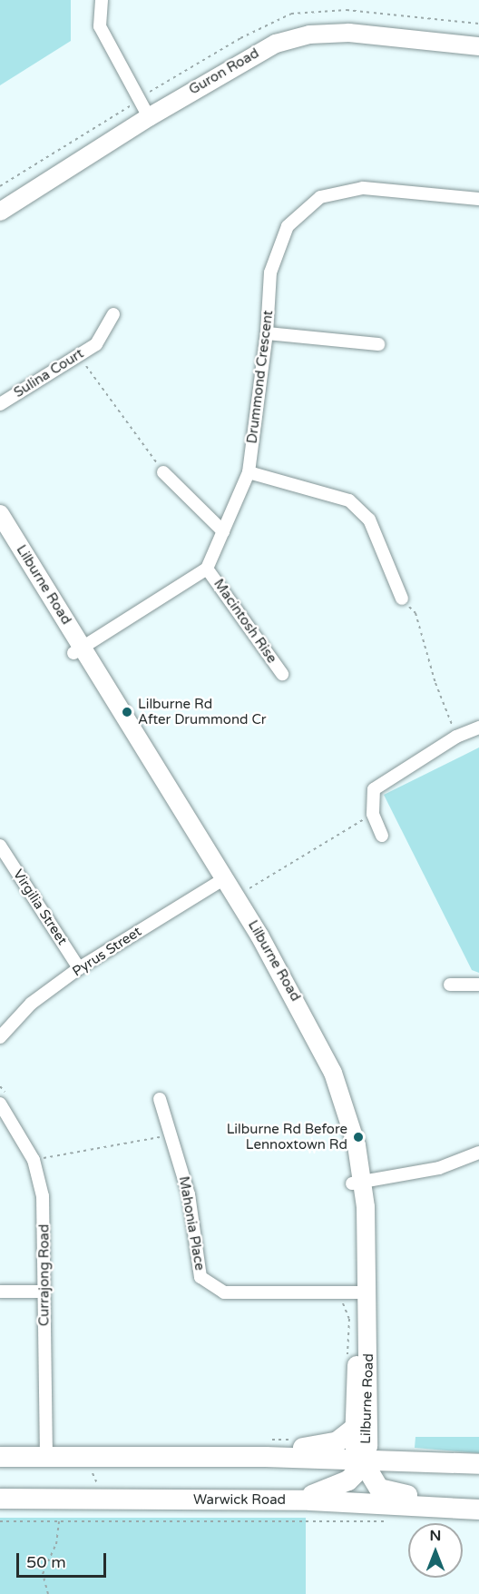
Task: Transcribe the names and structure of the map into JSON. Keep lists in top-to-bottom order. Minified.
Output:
{"streets":{"main road":["Warwick Road"],"street":["Guron Road","Sulina Court","Drummond Crescent","Lilburne Road","Macintosh Rise","Virgilia Street","Pyrus Street","Mahonia Place","Currajong Road"]},"crossings":[["Drummond Crescent","Macintosh Rise"],["Lilburne Road","Pyrus Street"],["Lilburne Road","Mahonia Place"],["Virgilia Street","Pyrus Street"]],"places":["Lilburne Rd After Drummond Cr","Lilburne Rd Before Lennoxtown Rd"],"scale_bar":"50 m","north":"top"}
